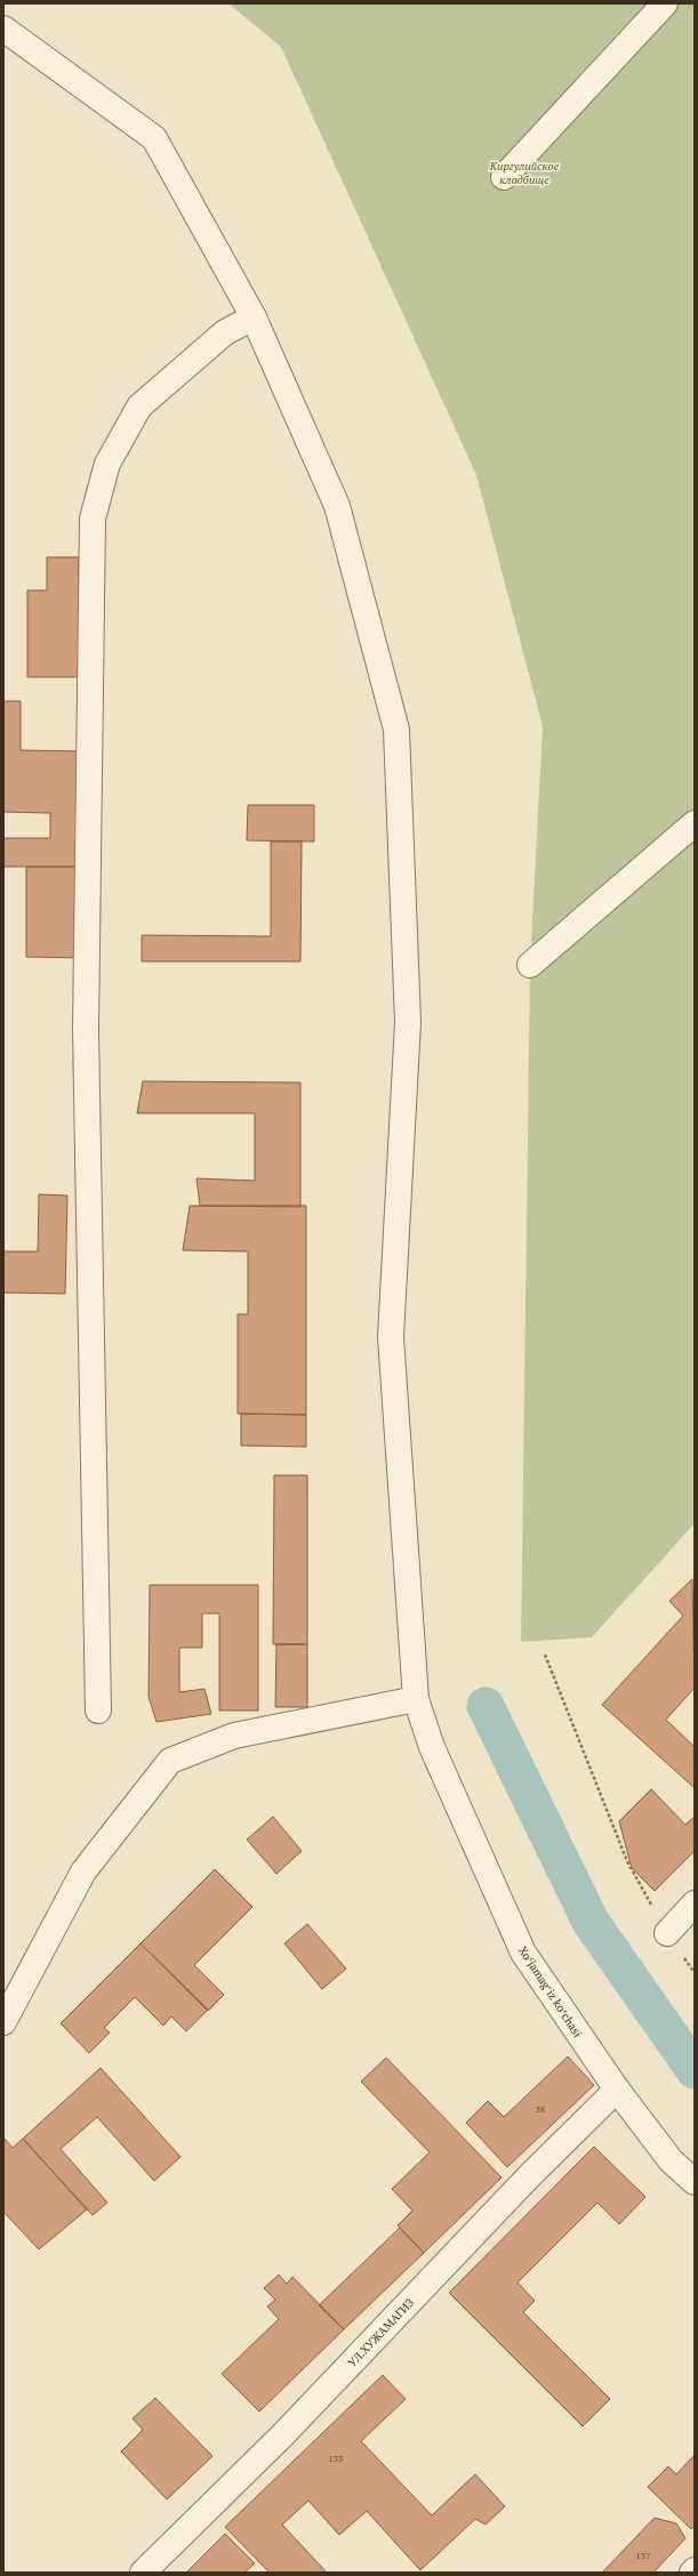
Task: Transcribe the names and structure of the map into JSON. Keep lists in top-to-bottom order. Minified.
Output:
{"streets":{"street":["Xoʻjamagʻiz koʻchasi","УЛ.ХУЖАМАГИЗ"]},"crossings":[["Xoʻjamagʻiz koʻchasi","УЛ.ХУЖАМАГИЗ"]],"parks":["Киргулийское кладбище"],"house_numbers":["58","133","137"]}
